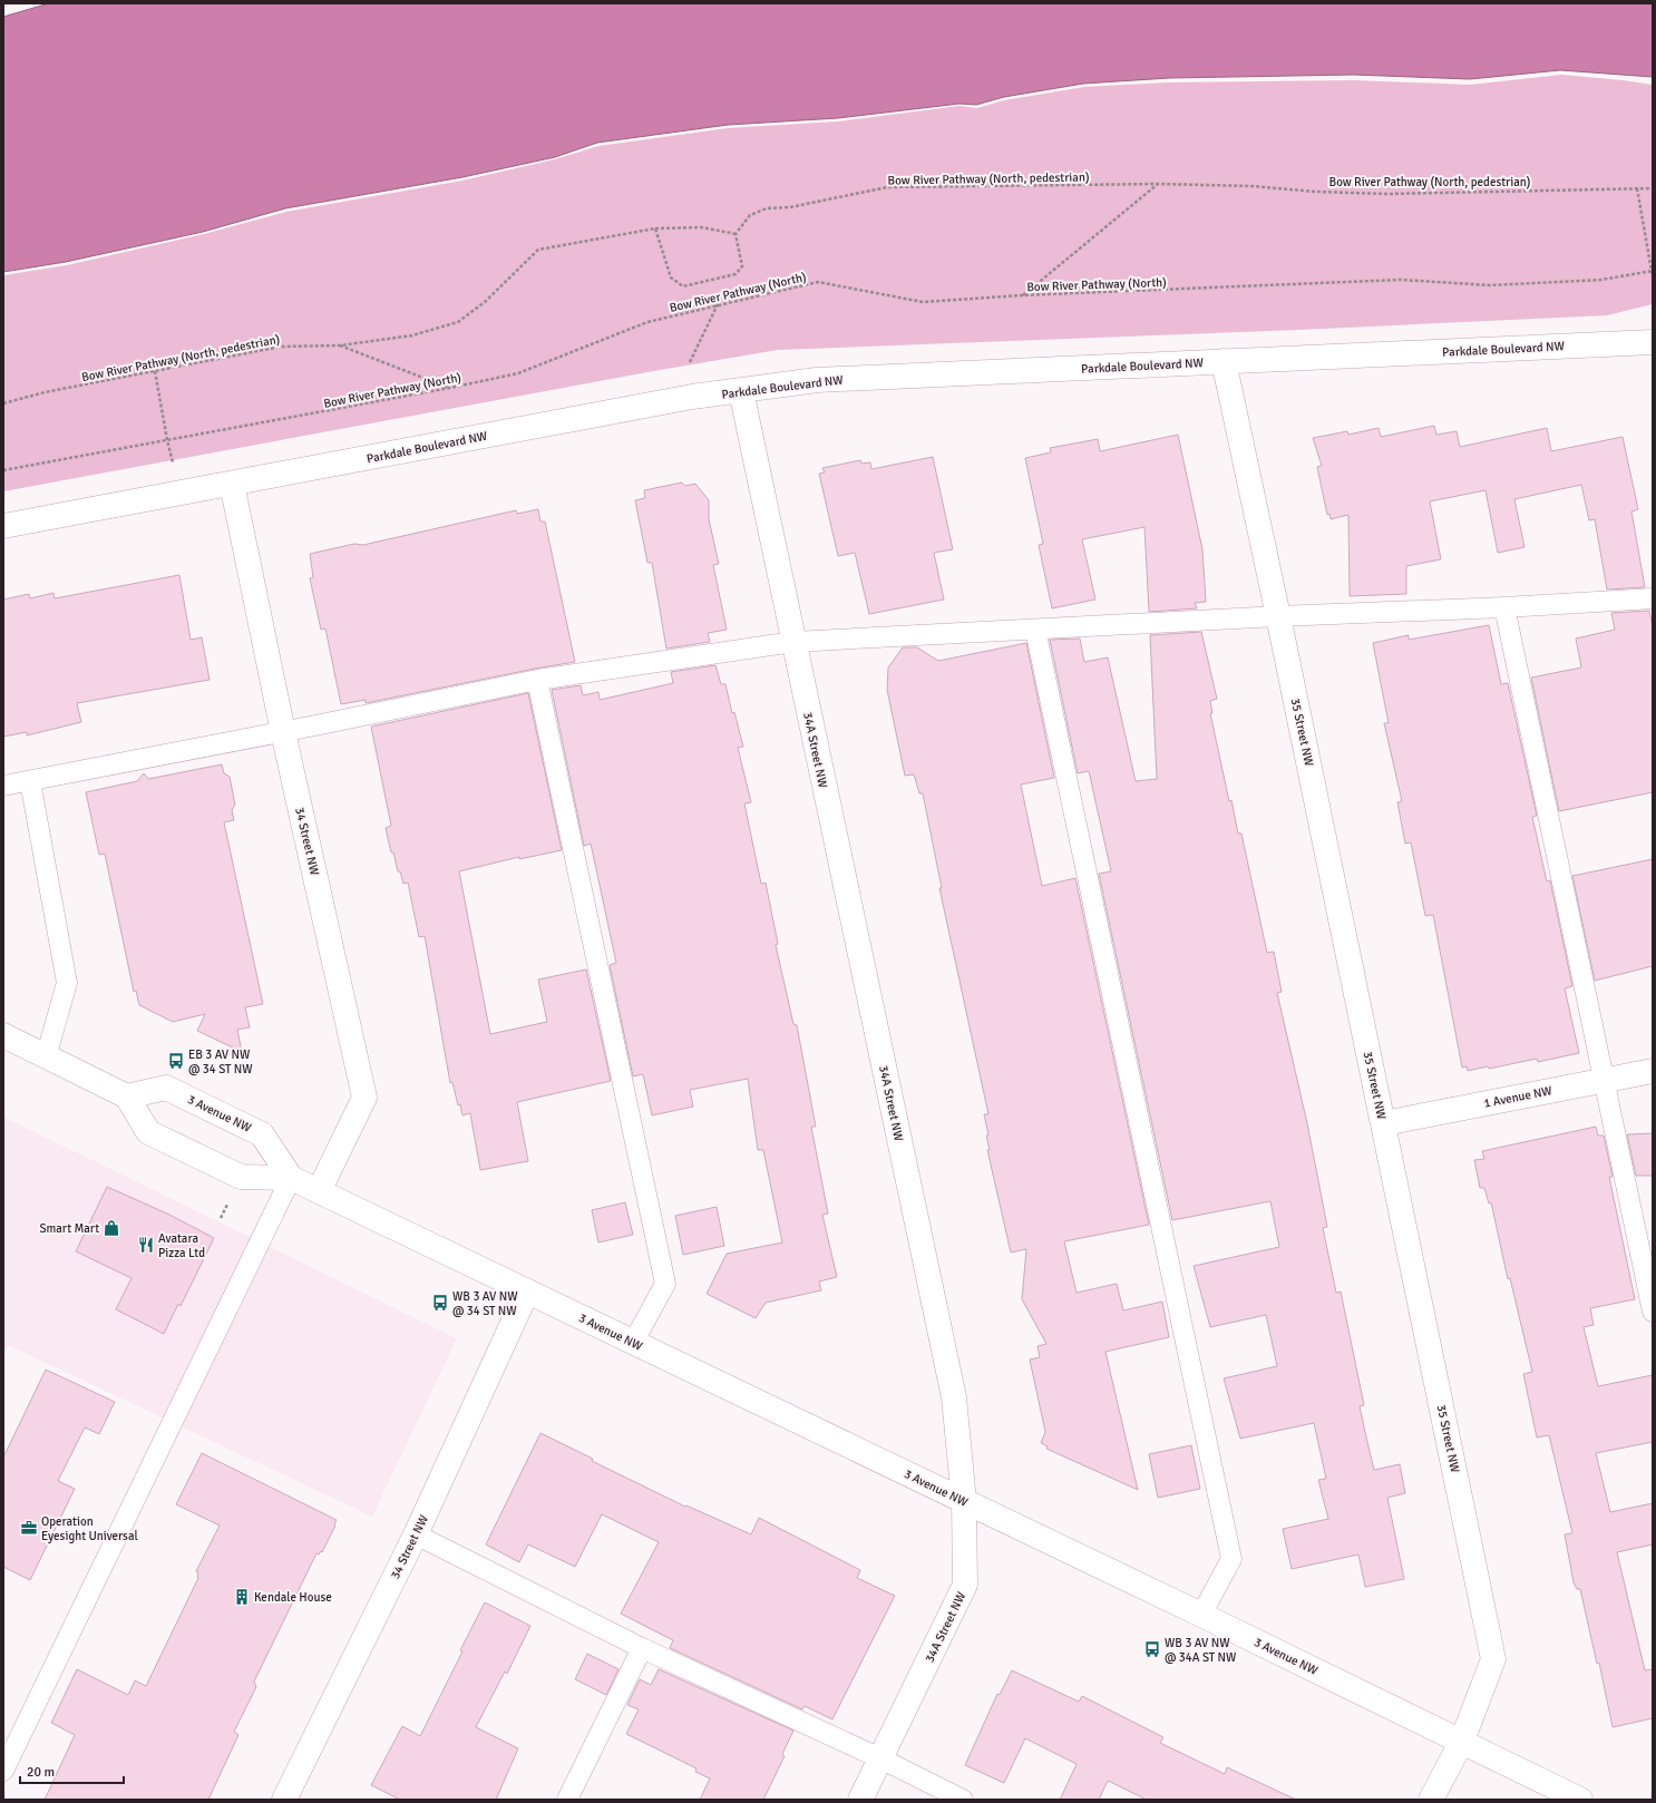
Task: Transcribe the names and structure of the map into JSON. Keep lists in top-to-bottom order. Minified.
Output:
{"streets":{"street":["Parkdale Boulevard NW","35 Street NW","34A Street NW","34 Street NW","1 Avenue NW","3 Avenue NW"],"path":["Bow River Pathway (North, pedestrian)","Bow River Pathway (North)"]},"crossings":[["Parkdale Boulevard NW","35 Street NW"],["Parkdale Boulevard NW","34A Street NW"],["Parkdale Boulevard NW","34 Street NW"],["35 Street NW","1 Avenue NW"],["35 Street NW","3 Avenue NW"],["34A Street NW","3 Avenue NW"],["34 Street NW","3 Avenue NW"]],"places":{"bus stop":["EB 3 AV NW @ 34 ST NW","WB 3 AV NW @ 34 ST NW","WB 3 AV NW @ 34A ST NW"],"shop":["Smart Mart"],"restaurant":["Avatara Pizza Ltd"],"office":["Operation Eyesight Universal"],"building":["Kendale House"]},"scale_bar":"20 m"}
